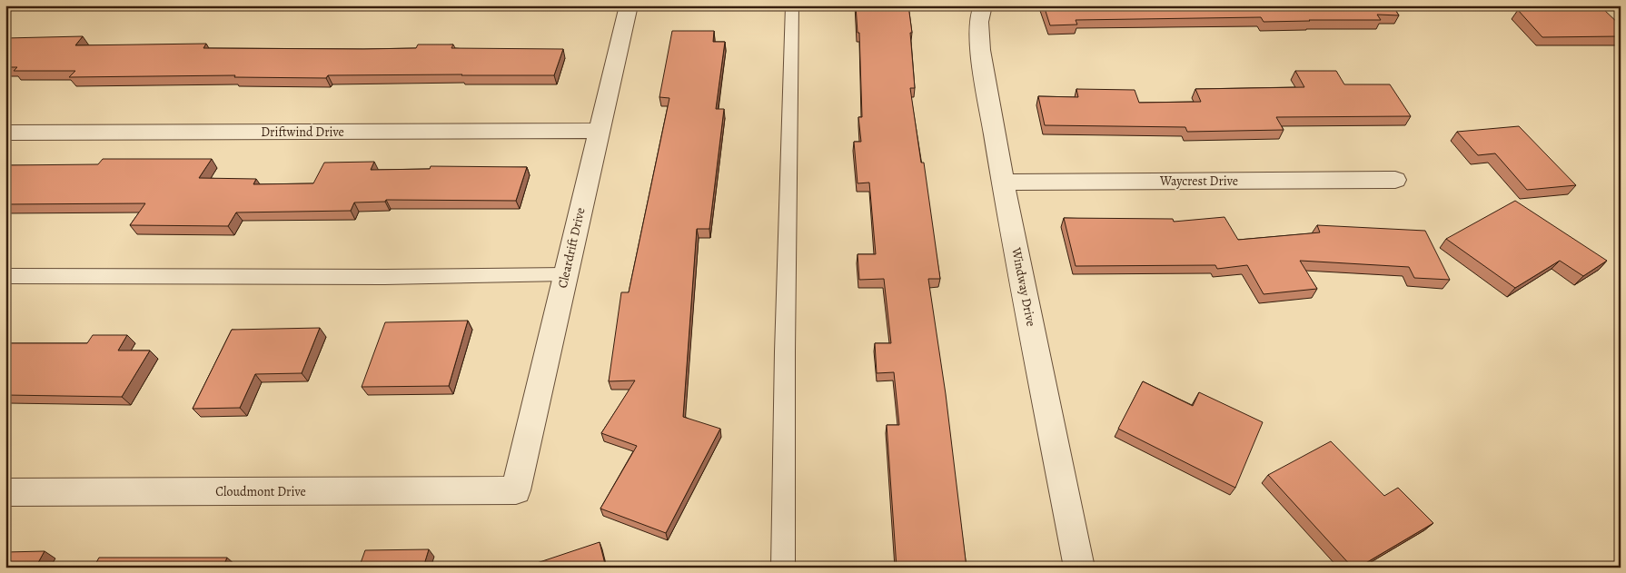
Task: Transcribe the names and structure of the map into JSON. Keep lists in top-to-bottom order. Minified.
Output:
{"streets":{"street":["Driftwind Drive","Waycrest Drive","Cleardrift Drive","Windway Drive","Cloudmont Drive"]},"crossings":[["Driftwind Drive","Cleardrift Drive"],["Waycrest Drive","Windway Drive"],["Cleardrift Drive","Cloudmont Drive"]]}
